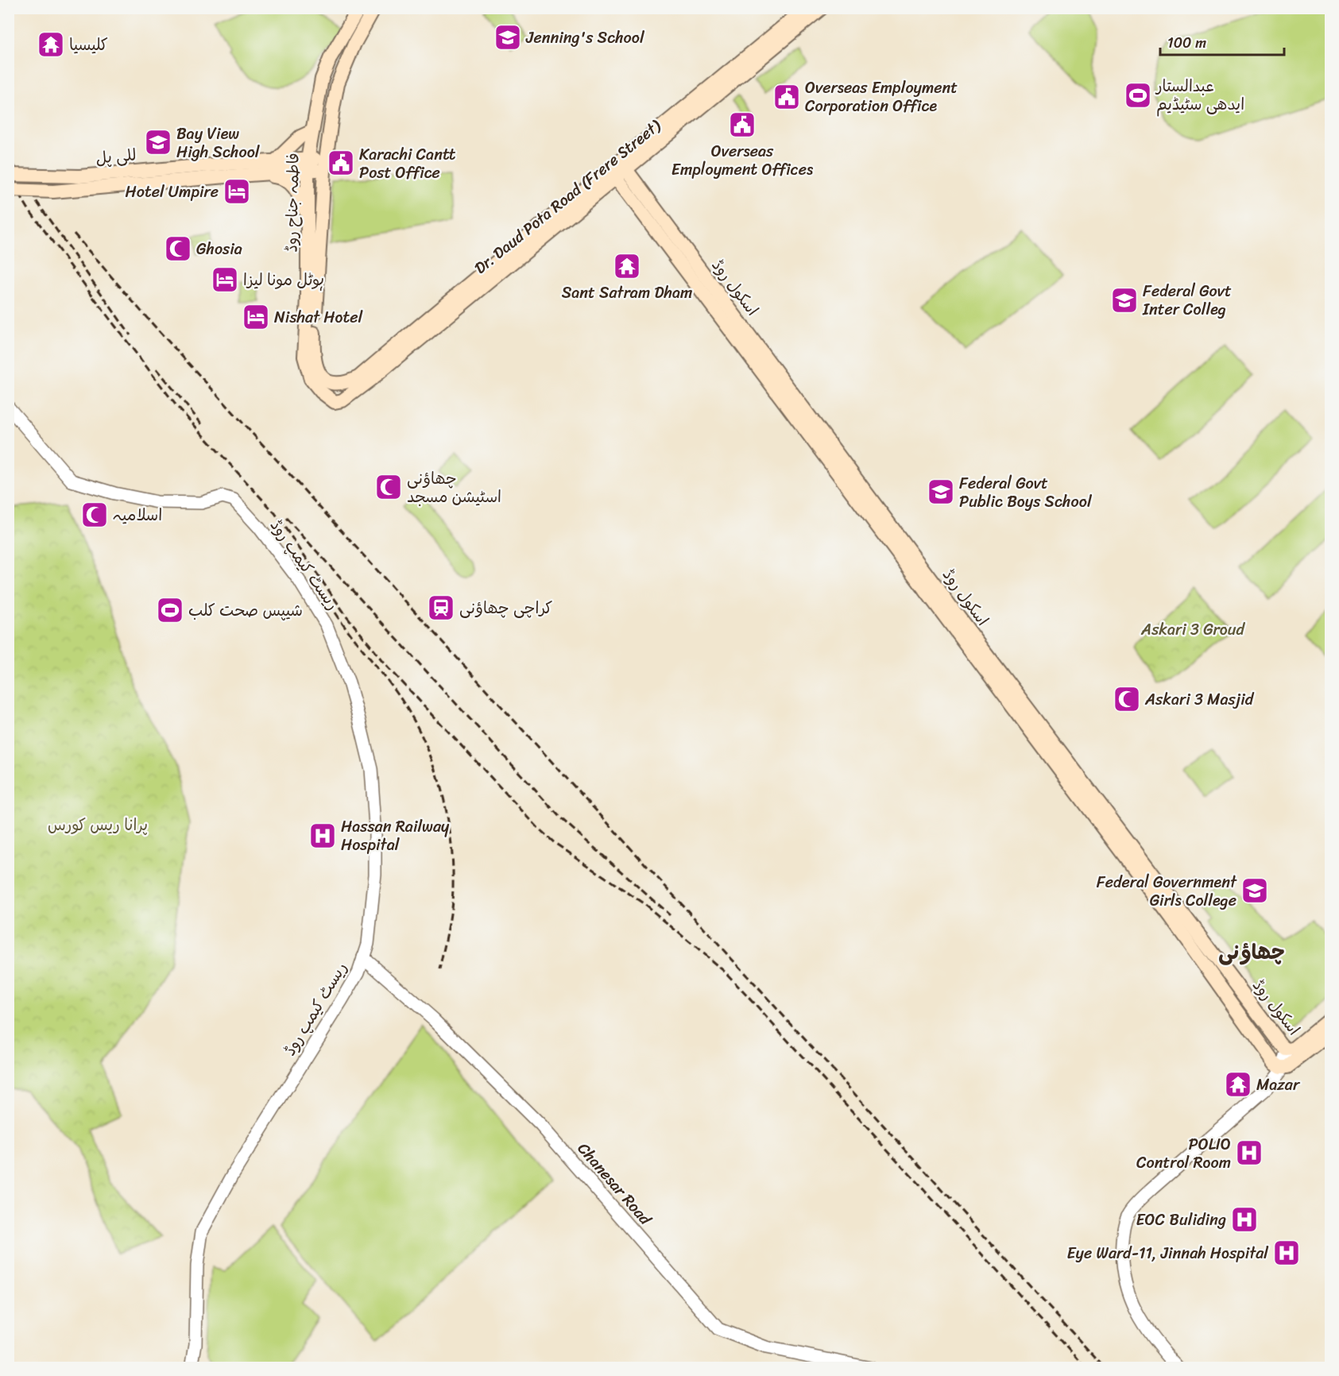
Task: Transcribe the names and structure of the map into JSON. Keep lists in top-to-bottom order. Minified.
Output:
{"streets":{"main road":["للی پل","Dr. Daud Pota Road (Frere Street)","فاطمہ جناح روڈ","اسکول روڈ"],"street":["ریسٹ کیمپ روڈ","Chanesar Road"]},"crossings":[["Dr. Daud Pota Road (Frere Street)","فاطمہ جناح روڈ"],["Dr. Daud Pota Road (Frere Street)","اسکول روڈ"],["ریسٹ کیمپ روڈ","Chanesar Road"]],"districts":["چھاؤنی"],"parks":["Askari 3 Groud","پرانا ریس کورس"],"places":{"school or university":["Jenning's School","Bay View High School","Federal Govt Inter Colleg","Federal Govt Public Boys School","Federal Government Girls College"],"temple":["کلیسیا","Sant Satram Dham","Mazar"],"sports":["عبدالستار ایدھی سٹیڈیم","شیپس صحت کلب"],"public building":["Overseas Employment Corporation Office","Overseas Employment Offices","Karachi Cantt Post Office"],"hotel":["Hotel Umpire","ہوٹل مونا لیزا","Nishat Hotel"],"mosque":["Ghosia","چھاؤنی اسٹیشن مسجد","اسلامیہ","Askari 3 Masjid"],"station":["کراچی چھاؤنی"],"hospital":["Hassan Railway Hospital","POLIO Control Room","EOC Buliding","Eye Ward-11, Jinnah Hospital"]},"scale_bar":"100 m"}
